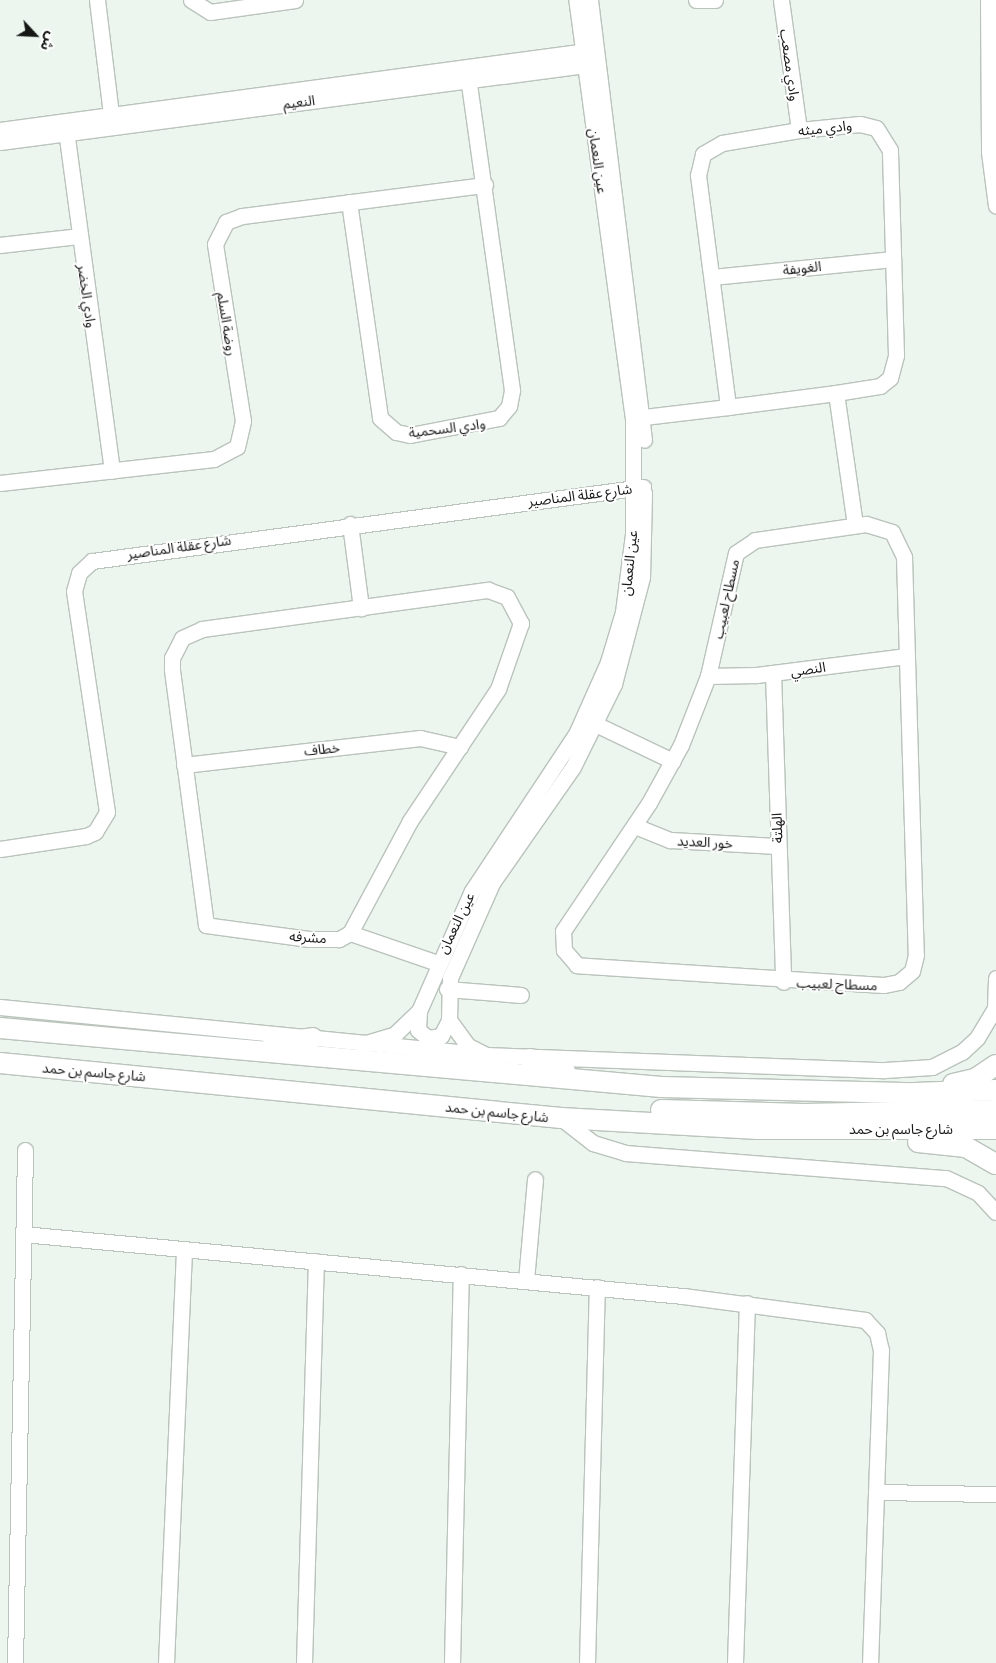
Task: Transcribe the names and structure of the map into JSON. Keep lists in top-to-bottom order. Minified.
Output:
{"streets":{"main road":["شارع جاسم بن حمد"],"street":["وادي مصعب","النعيم","وادي ميثه","عين النعمان","الغويفة","وادي الخضر","روضة السلم","وادي السحمية","شارع عقلة المناصير","مسطاح لعبيب","النصي","خطاف","الهلتة","خور العديد","مشرفه"]},"crossings":[["وادي مصعب","وادي ميثه"],["النعيم","عين النعمان"],["النعيم","وادي الخضر"],["النعيم","وادي السحمية"],["وادي ميثه","عين النعمان"],["وادي ميثه","الغويفة"],["عين النعمان","شارع عقلة المناصير"],["وادي الخضر","روضة السلم"],["روضة السلم","وادي السحمية"],["مسطاح لعبيب","النصي"],["مسطاح لعبيب","الهلتة"],["مسطاح لعبيب","خور العديد"],["النصي","الهلتة"],["خطاف","مشرفه"],["الهلتة","خور العديد"]],"north":"bottom right"}
